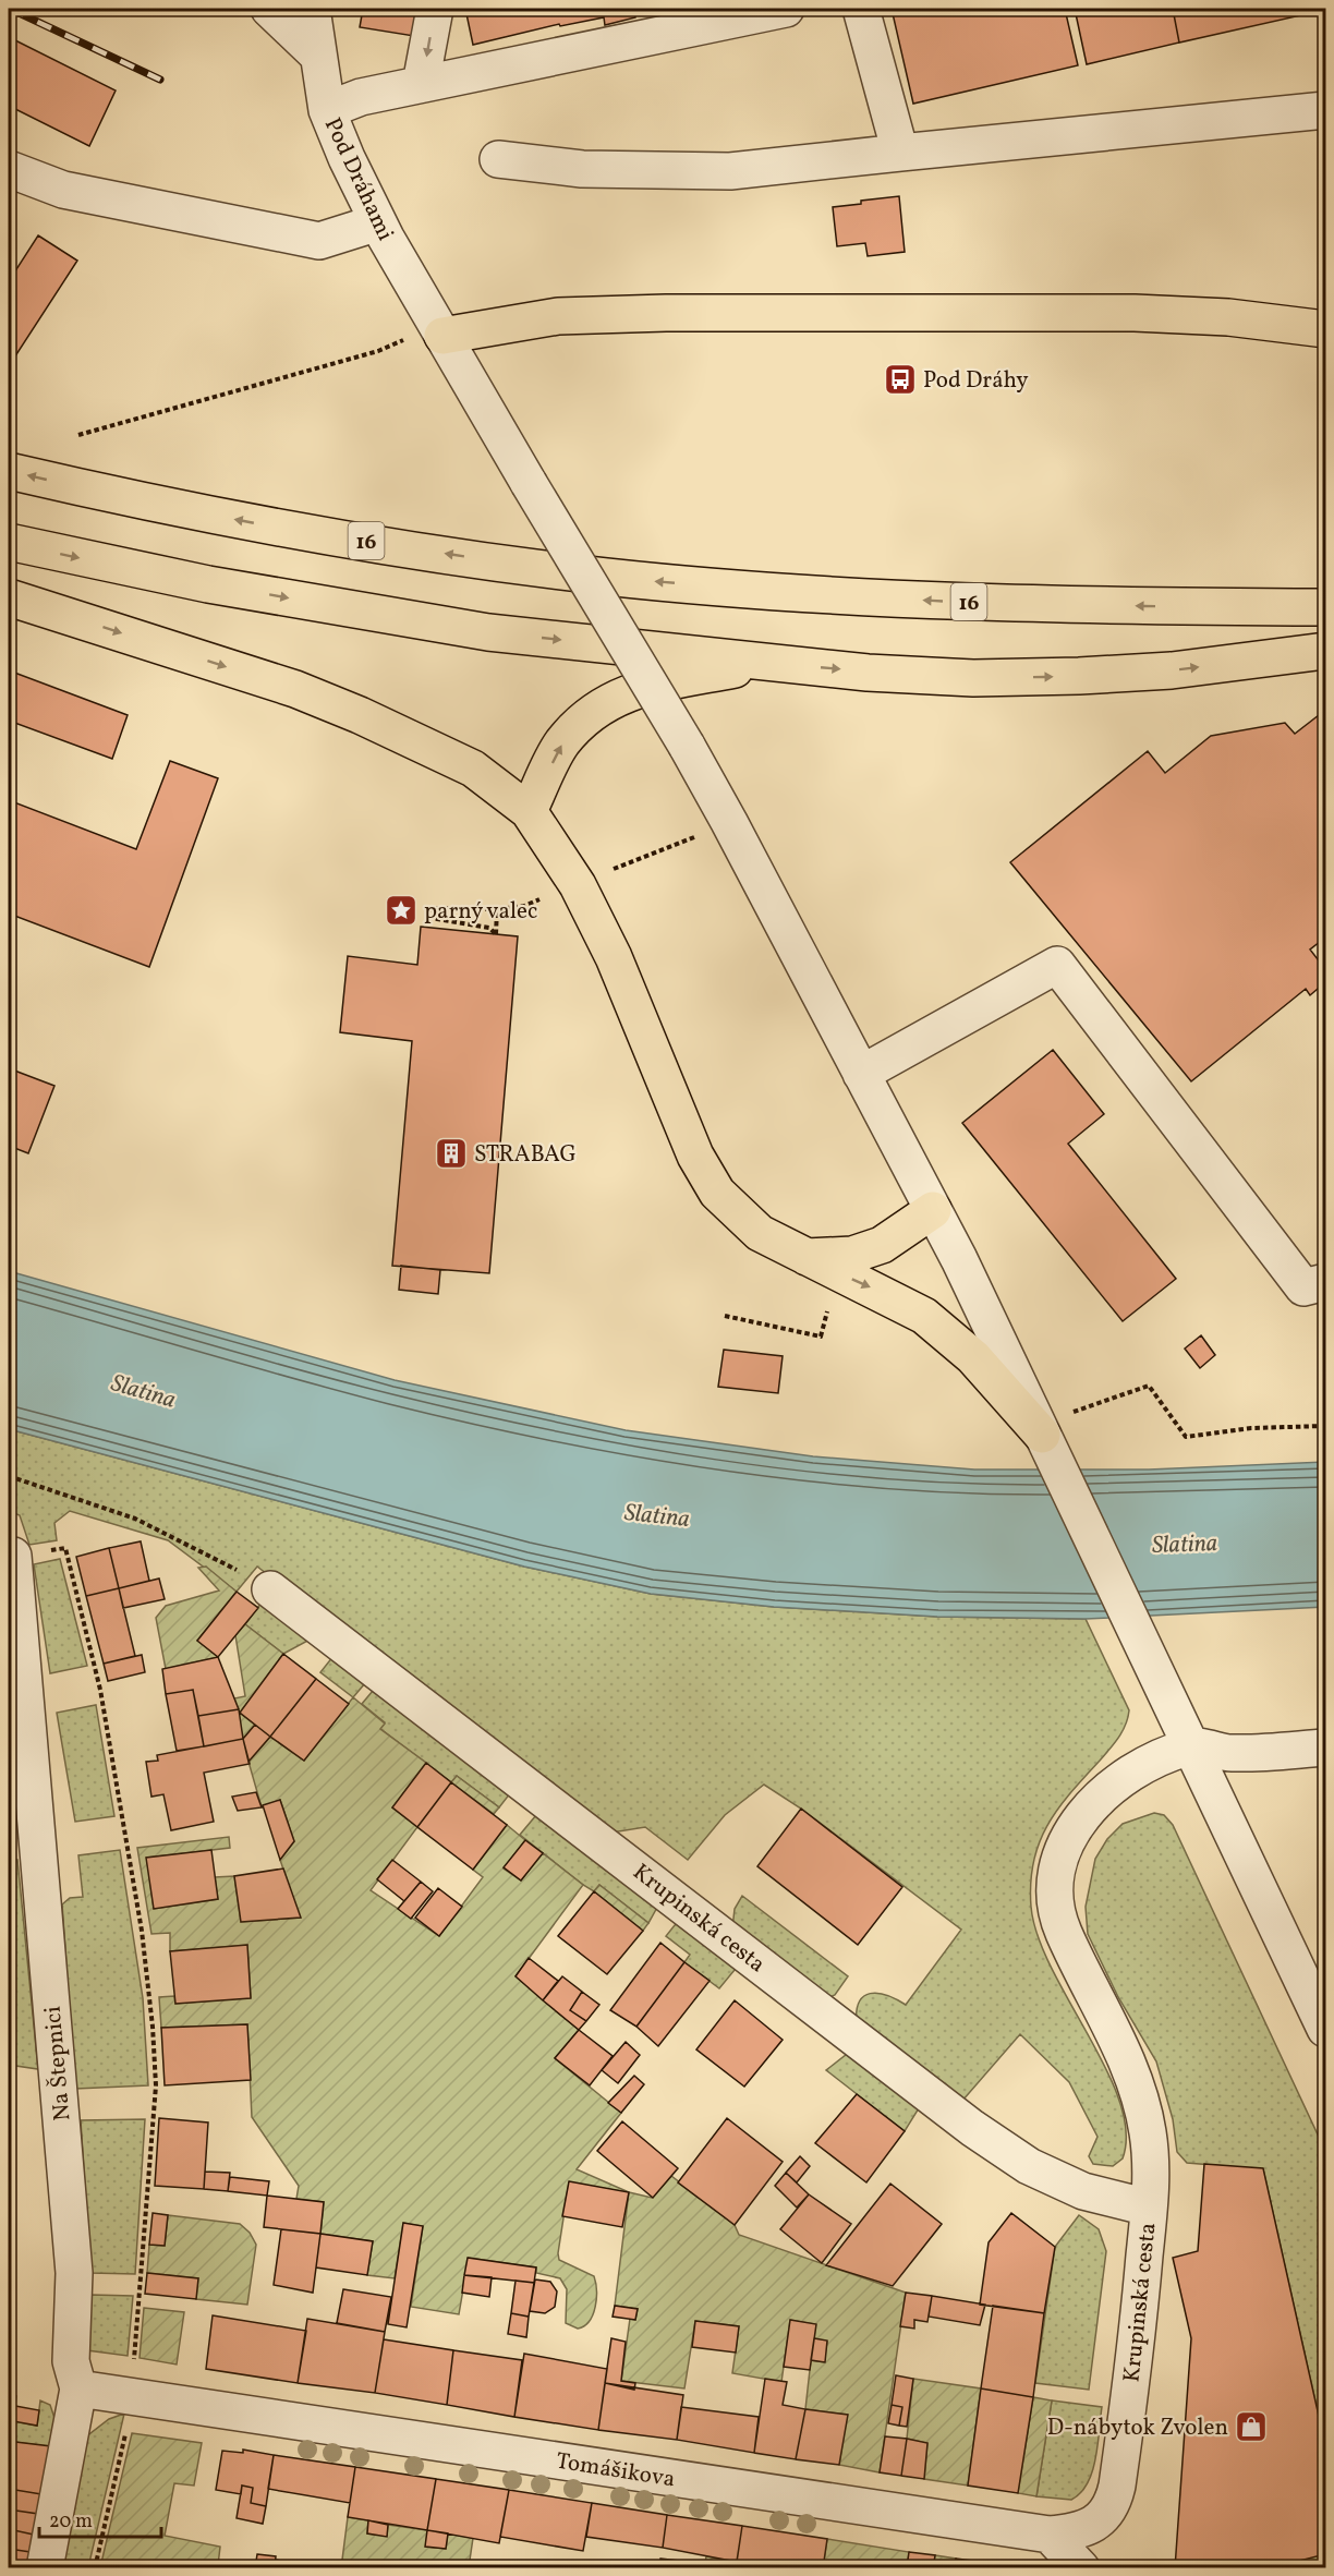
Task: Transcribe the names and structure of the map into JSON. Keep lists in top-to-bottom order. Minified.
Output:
{"streets":{"main road":["16"],"street":["Pod Dráhami","Krupinská cesta","Na Štepnici","Tomášikova"]},"crossings":[["Pod Dráhami","Krupinská cesta"],["Krupinská cesta","Tomášikova"],["Na Štepnici","Tomášikova"]],"water":["Slatina"],"places":{"bus stop":["Pod Dráhy"],"place":["parný valec"],"building":["STRABAG"],"shop":["D-nábytok Zvolen"]},"scale_bar":"20 m"}
